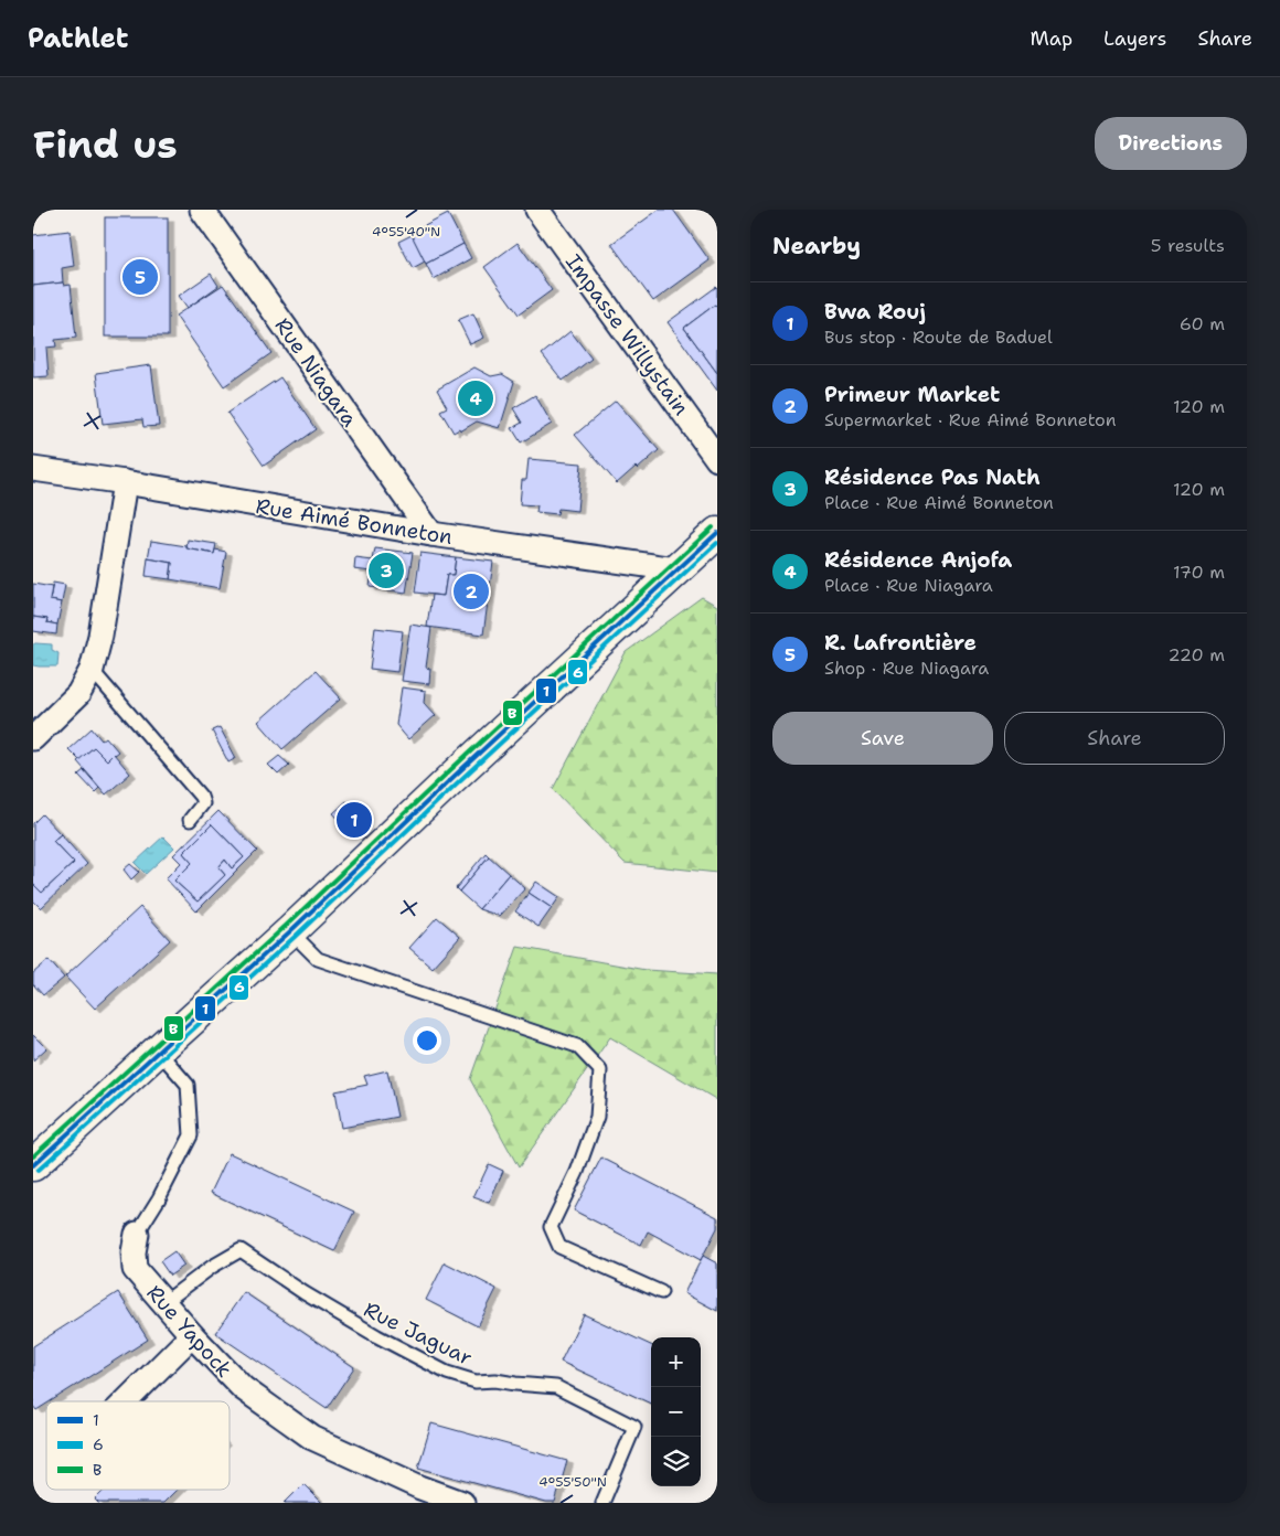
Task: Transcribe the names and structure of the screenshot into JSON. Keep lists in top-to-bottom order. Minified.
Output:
{"streets":{"street":["Impasse Willystain","Rue Niagara","Rue Aimé Bonneton","Rue Yapock"],"lane":["Rue Jaguar"]},"crossings":[["Rue Niagara","Rue Aimé Bonneton"],["Rue Yapock","Rue Jaguar"]],"lines":["transit line B","transit line 1","transit line 6"],"legend":["1","6","B"],"page":{"header":"Pathlet","nav":["Map","Layers","Share"],"buttons":["Directions",["Save","Share"]],"title":"Find us","heading":["Nearby","5 results"],"pins":["5","4","3","2","1"],"list":[{"mark":"1","name":"Bwa Rouj","note":"Bus stop · Route de Baduel","value":"60 m"},{"mark":"2","name":"Primeur Market","note":"Supermarket · Rue Aimé Bonneton","value":"120 m"},{"mark":"3","name":"Résidence Pas Nath","note":"Place · Rue Aimé Bonneton","value":"120 m"},{"mark":"4","name":"Résidence Anjofa","note":"Place · Rue Niagara","value":"170 m"},{"mark":"5","name":"R. Lafrontière","note":"Shop · Rue Niagara","value":"220 m"}],"map_buttons":["+","−"]},"coordinates":["4°55'40\"N","4°55'50\"N"]}
